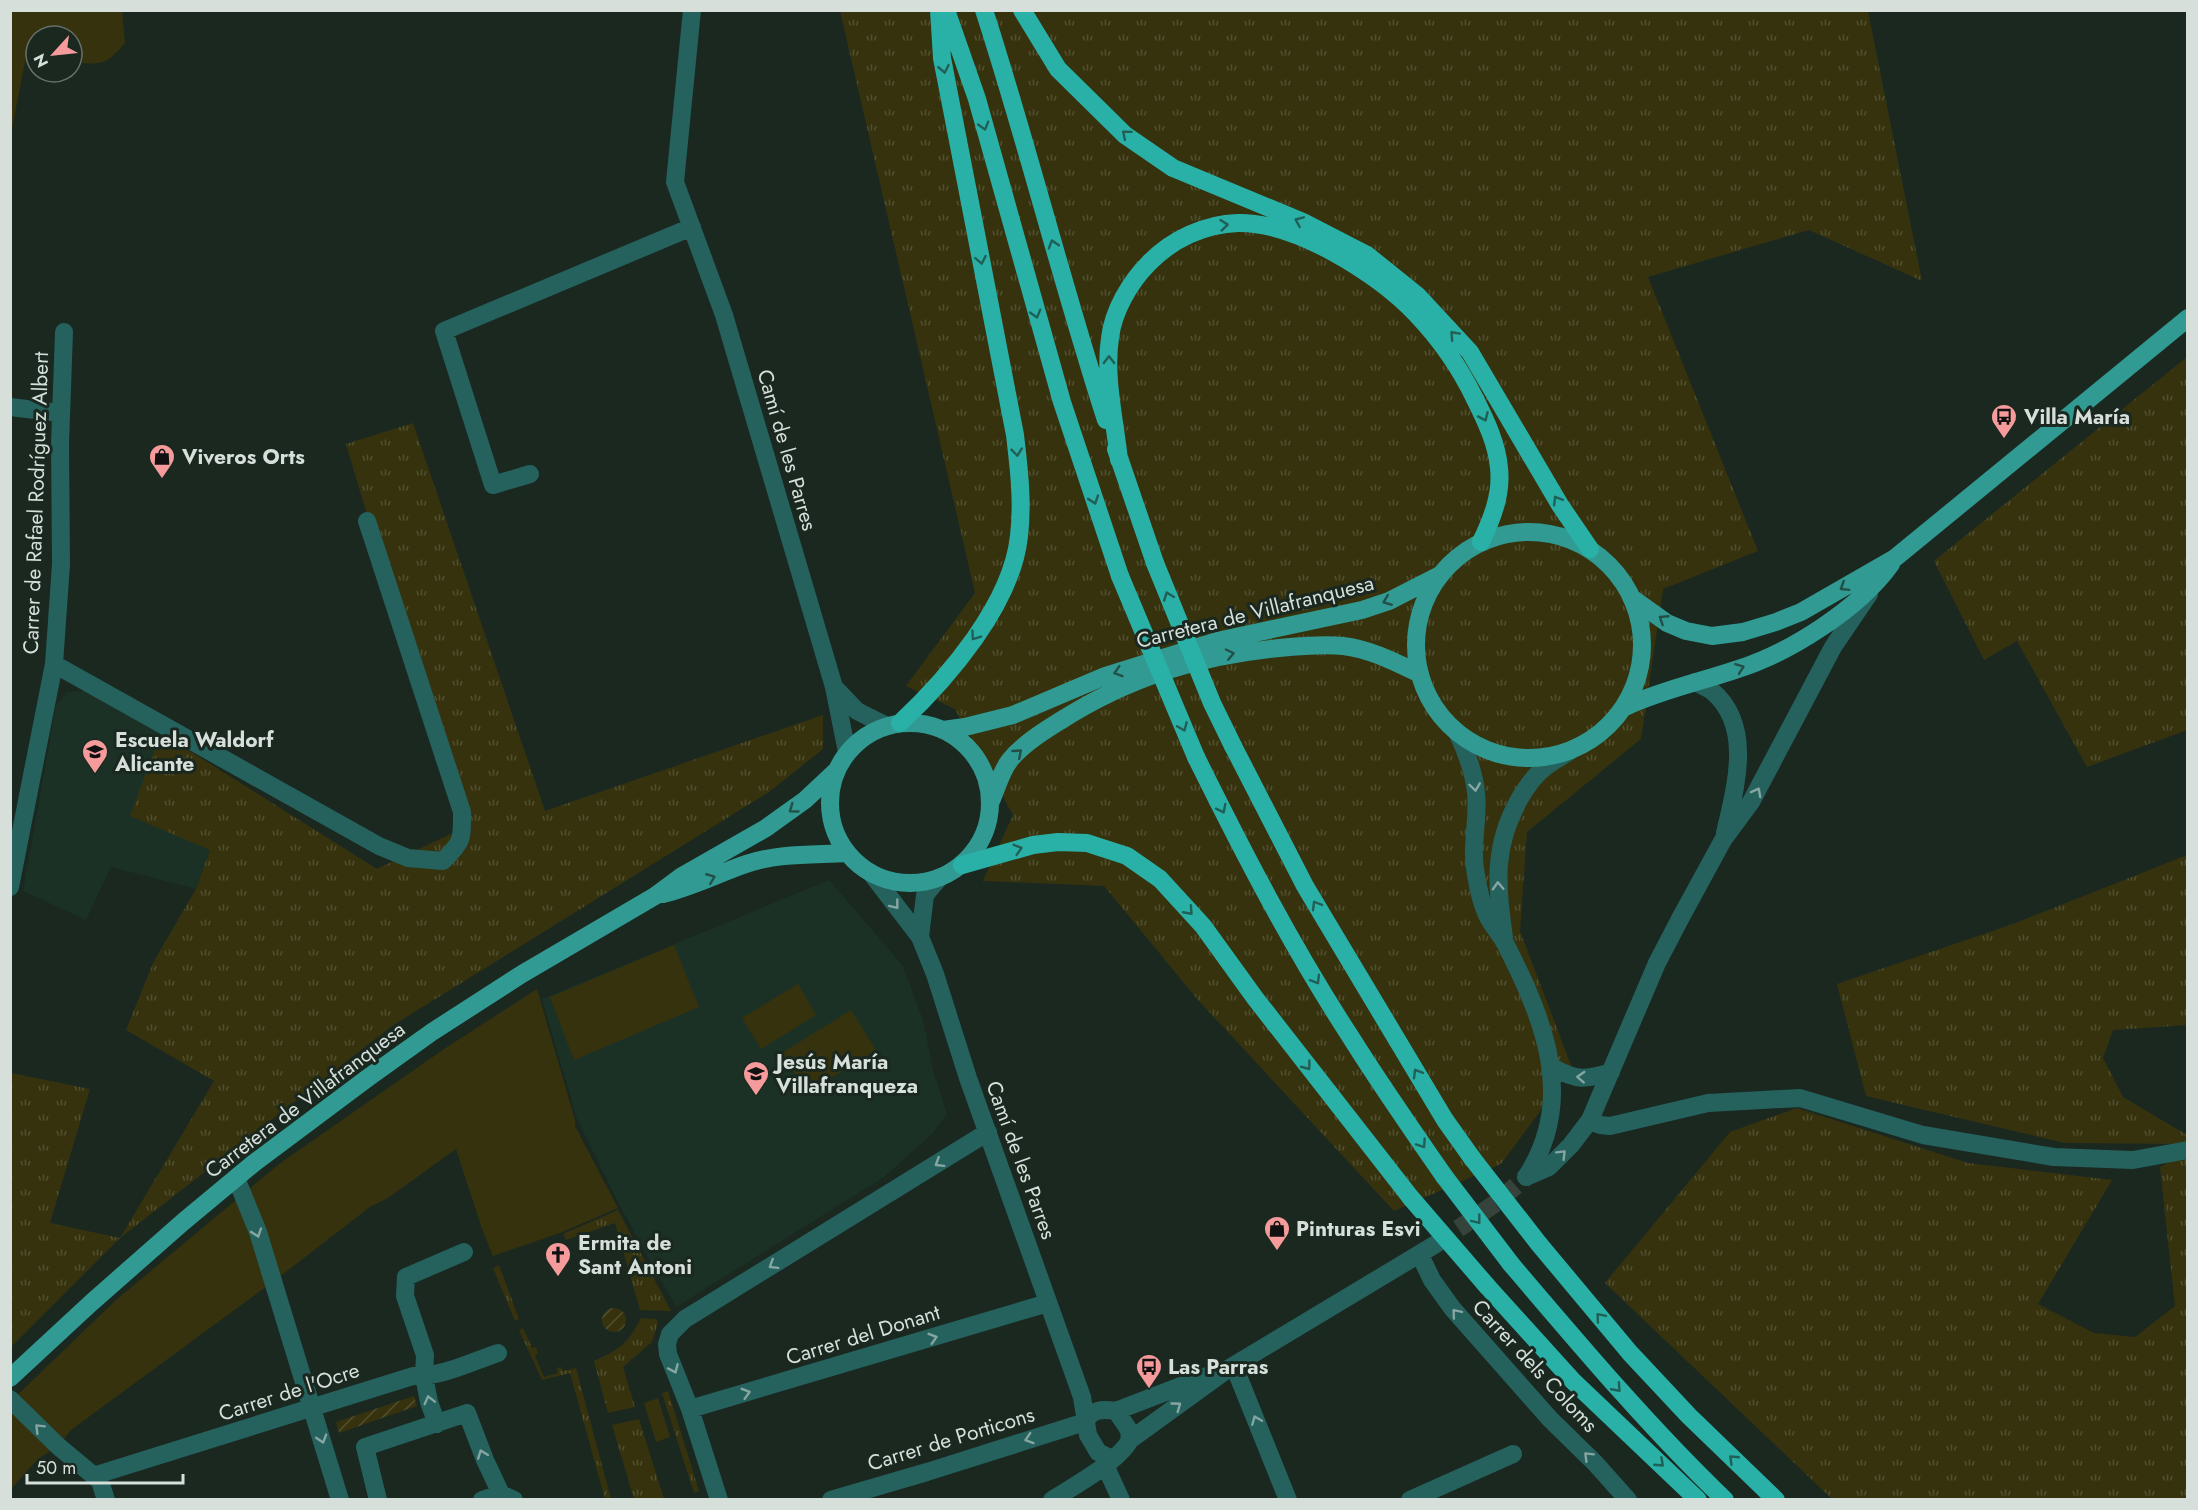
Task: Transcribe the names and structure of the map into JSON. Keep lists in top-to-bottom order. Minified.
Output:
{"streets":{"main road":["Carretera de Villafranquesa"],"street":["Camí de les Parres","Carrer de Rafael Rodríguez Albert","Carrer del Donant","Carrer dels Coloms","Carrer de l'Ocre","Carrer de Porticons"]},"crossings":[["Camí de les Parres","Carretera de Villafranquesa"],["Camí de les Parres","Carrer del Donant"],["Camí de les Parres","Carrer de Porticons"]],"one_way":["Carrer del Donant","Carrer dels Coloms","Carrer de Porticons"],"places":{"bus stop":["Villa María","Las Parras"],"shop":["Viveros Orts","Pinturas Esvi"],"school or university":["Escuela Waldorf Alicante","Jesús María Villafranqueza"],"church":["Ermita de Sant Antoni"]},"scale_bar":"50 m","north":"bottom left"}
